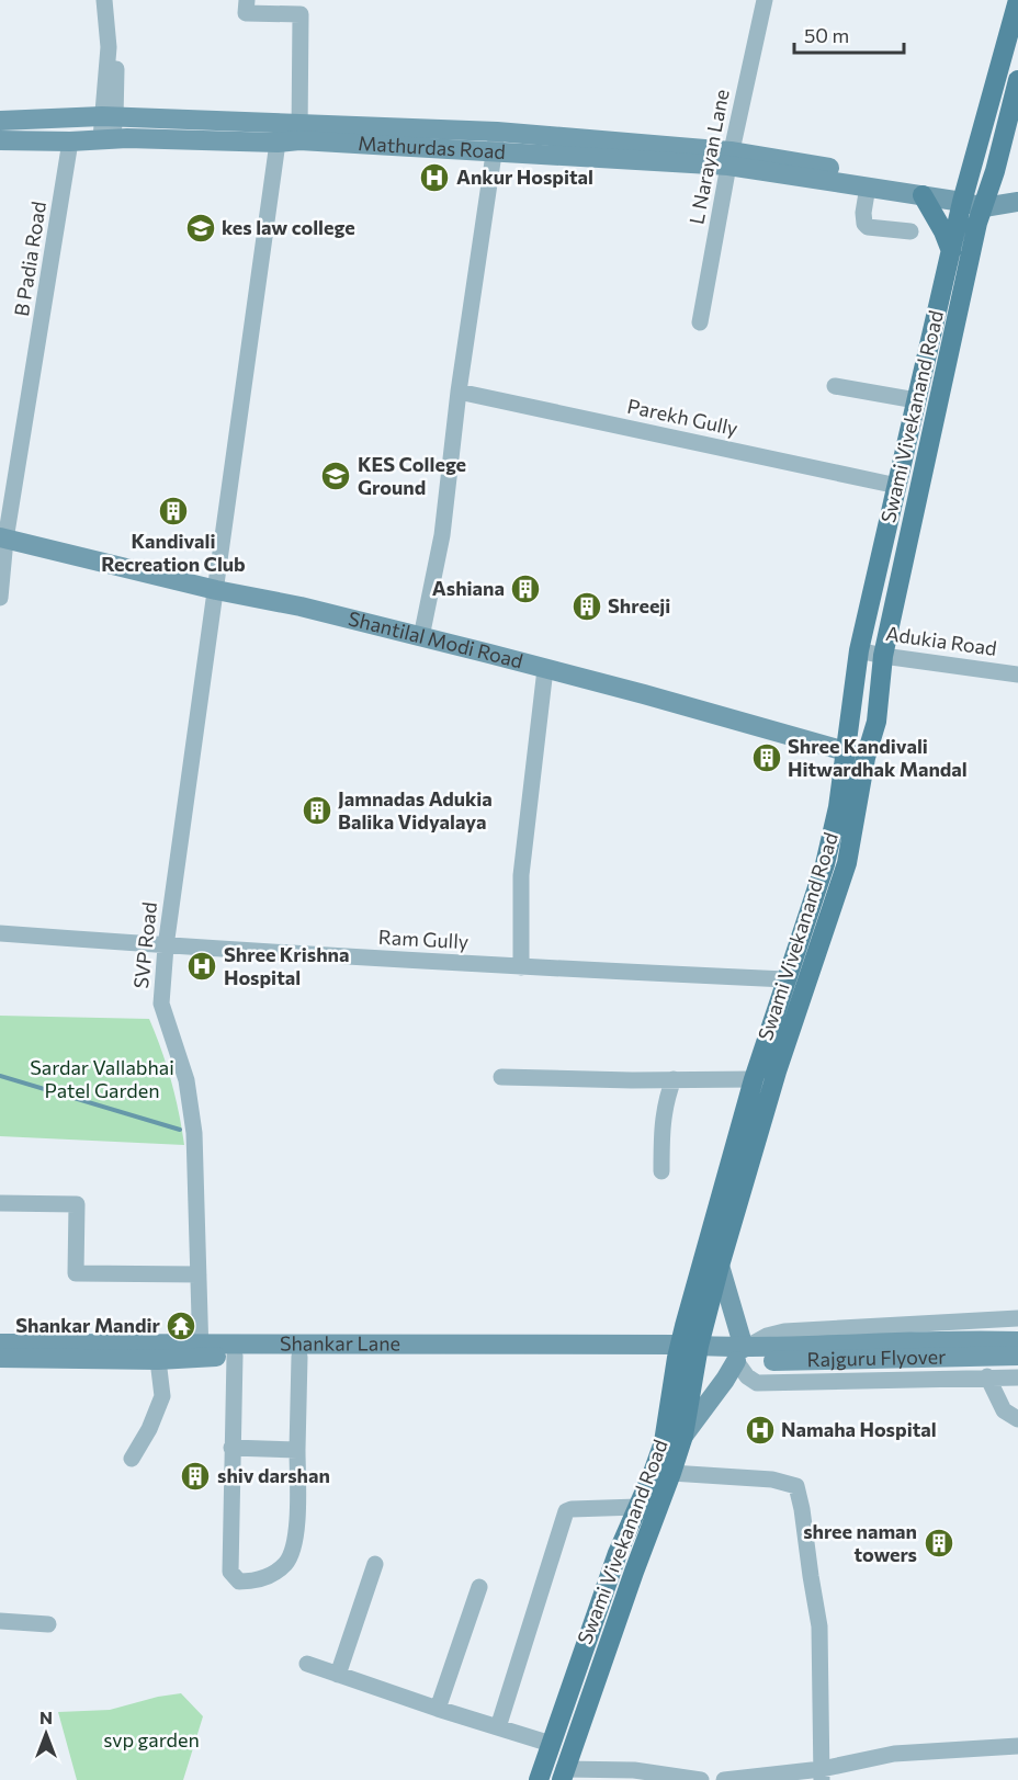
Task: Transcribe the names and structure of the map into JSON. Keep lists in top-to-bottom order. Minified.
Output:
{"streets":{"main road":["Swami Vivekanand Road"],"street":["Mathurdas Road","L Narayan Lane","B Padia Road","Parekh Gully","Shantilal Modi Road","Adukia Road","Ram Gully","SVP Road","Shankar Lane","Rajguru Flyover"]},"crossings":[["Mathurdas Road","L Narayan Lane"],["Mathurdas Road","B Padia Road"],["Mathurdas Road","Swami Vivekanand Road"],["Mathurdas Road","SVP Road"],["B Padia Road","Shantilal Modi Road"],["Swami Vivekanand Road","Parekh Gully"],["Swami Vivekanand Road","Shantilal Modi Road"],["Swami Vivekanand Road","Adukia Road"],["Swami Vivekanand Road","Ram Gully"],["Swami Vivekanand Road","Shankar Lane"],["Swami Vivekanand Road","Rajguru Flyover"],["Shantilal Modi Road","SVP Road"],["Ram Gully","SVP Road"],["SVP Road","Shankar Lane"],["Shankar Lane","Rajguru Flyover"]],"parks":["Sardar Vallabhai Patel Garden","svp garden"],"places":{"hospital":["Ankur Hospital","Shree Krishna Hospital","Namaha Hospital"],"school or university":["kes law college","KES College Ground"],"building":["Kandivali Recreation Club","Ashiana","Shreeji","Shree Kandivali Hitwardhak Mandal","Jamnadas Adukia Balika Vidyalaya","shiv darshan","shree naman towers"],"temple":["Shankar Mandir"]},"scale_bar":"50 m","north":"top"}
